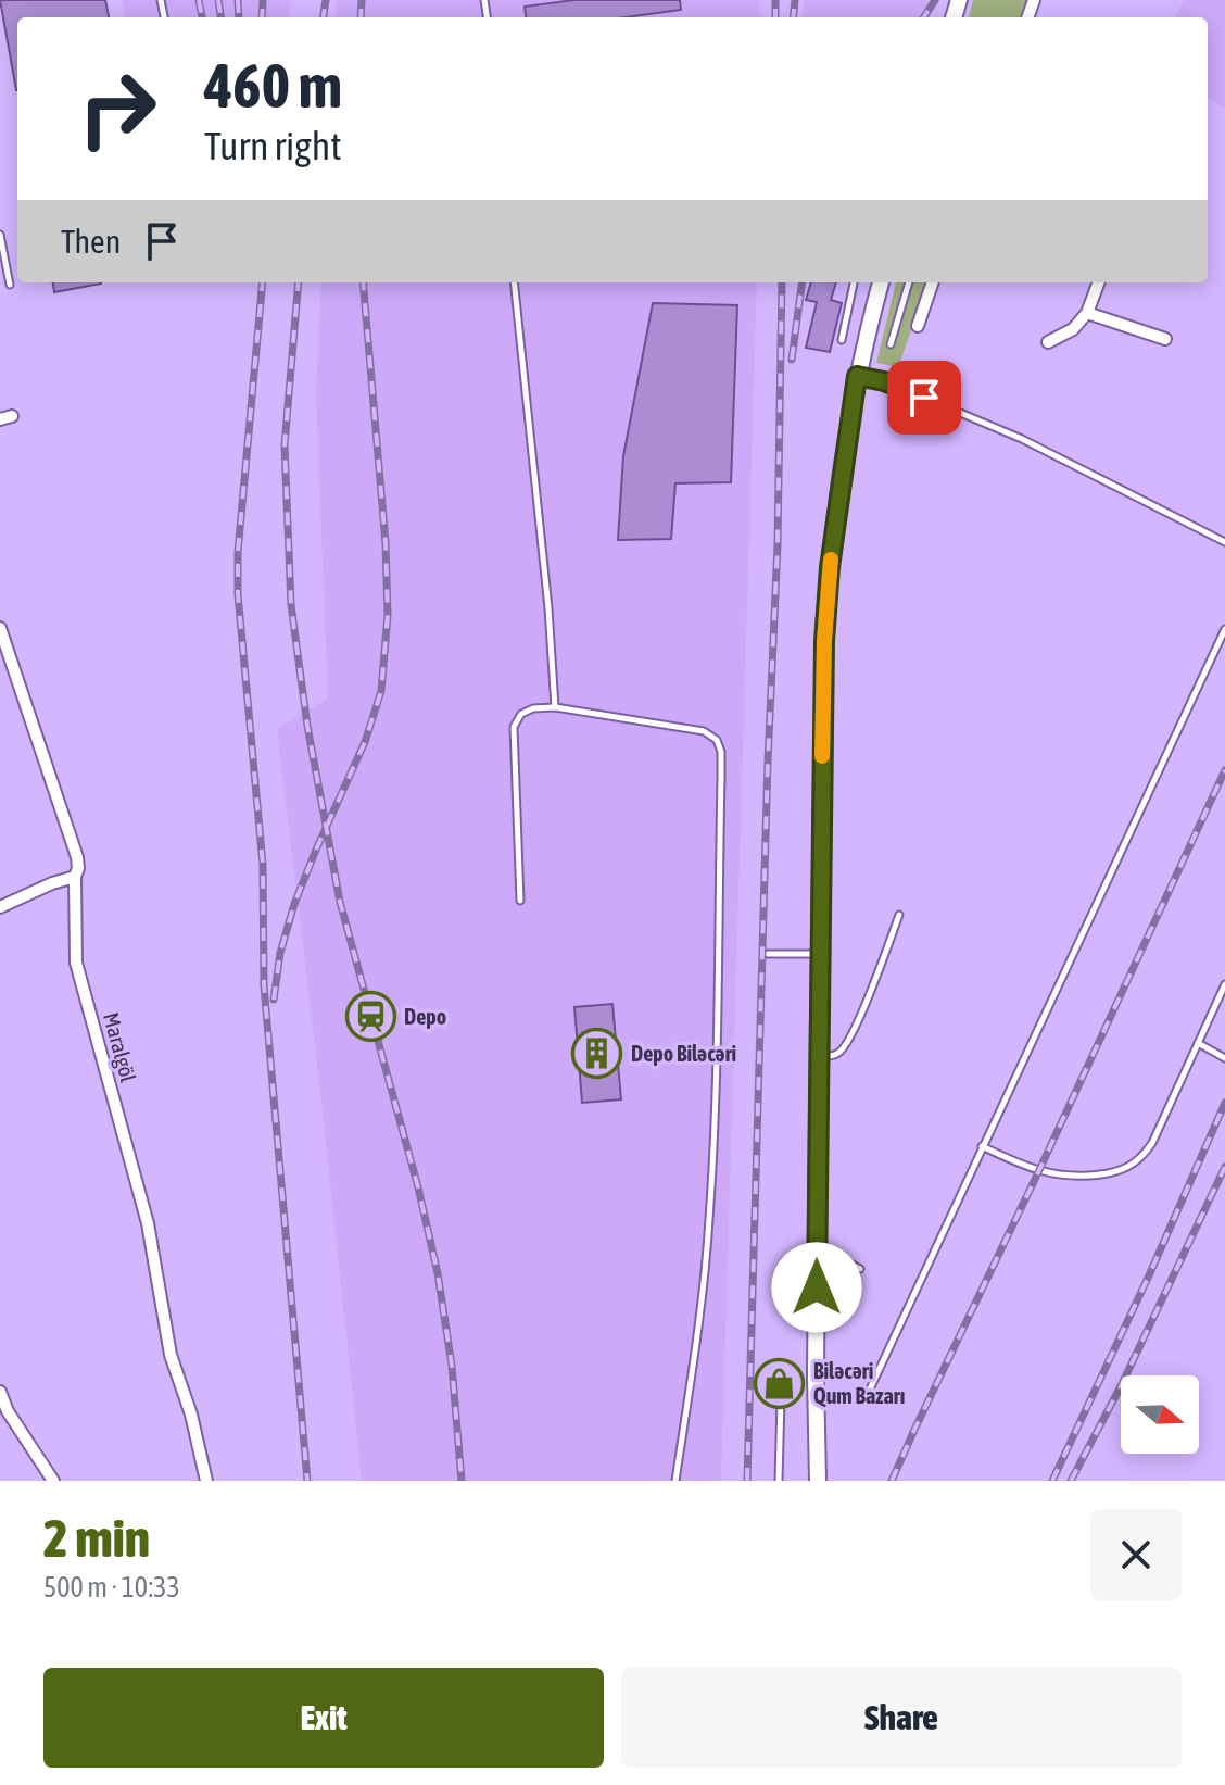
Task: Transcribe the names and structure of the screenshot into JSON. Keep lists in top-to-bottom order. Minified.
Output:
{"streets":{"street":["Maralgöl"]},"places":{"station":["Depo"],"building":["Depo Biləcəri"],"shop":["Biləcəri Qum Bazarı"]},"north":"right","page":{"turn":["460 m","Turn right"],"then":"Then","heading":["2 min","500 m · 10:33"],"buttons":["Exit","Share"]}}
